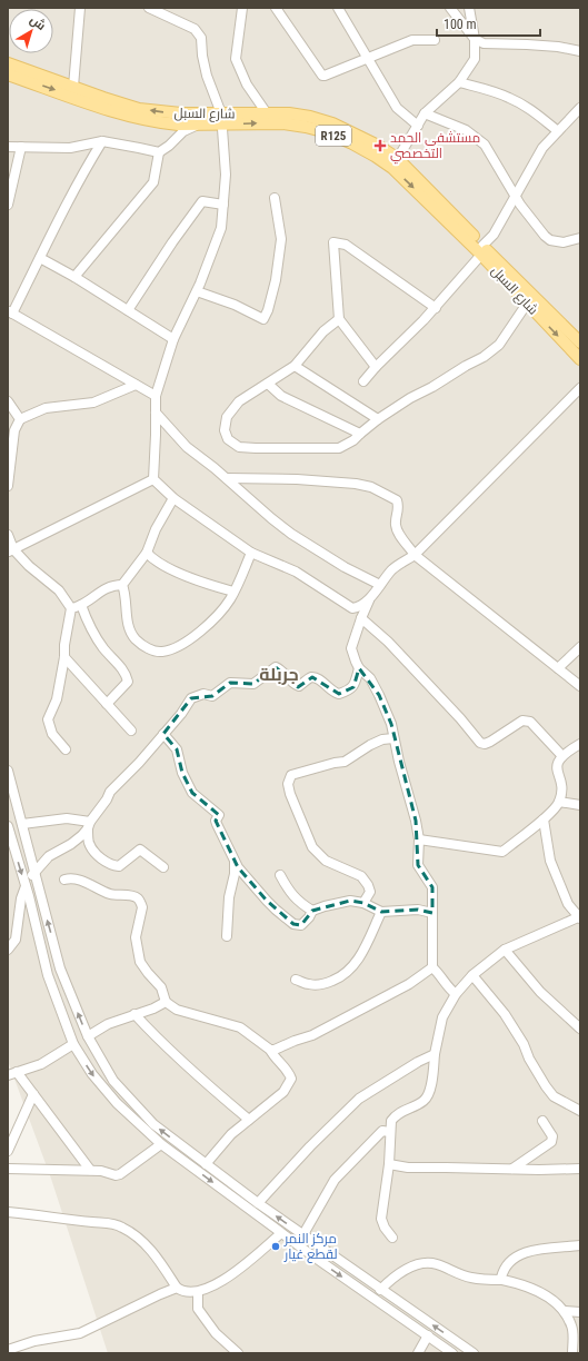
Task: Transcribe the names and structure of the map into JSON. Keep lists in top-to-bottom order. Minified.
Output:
{"streets":{"main road":["شارع السبل","R125"]},"districts":["جربلة"],"places":{"health":["مستشفى الحمد التخصصي"],"other":["مركز النمر لقطع غيار"]},"scale_bar":"100 m","north":"top right"}
